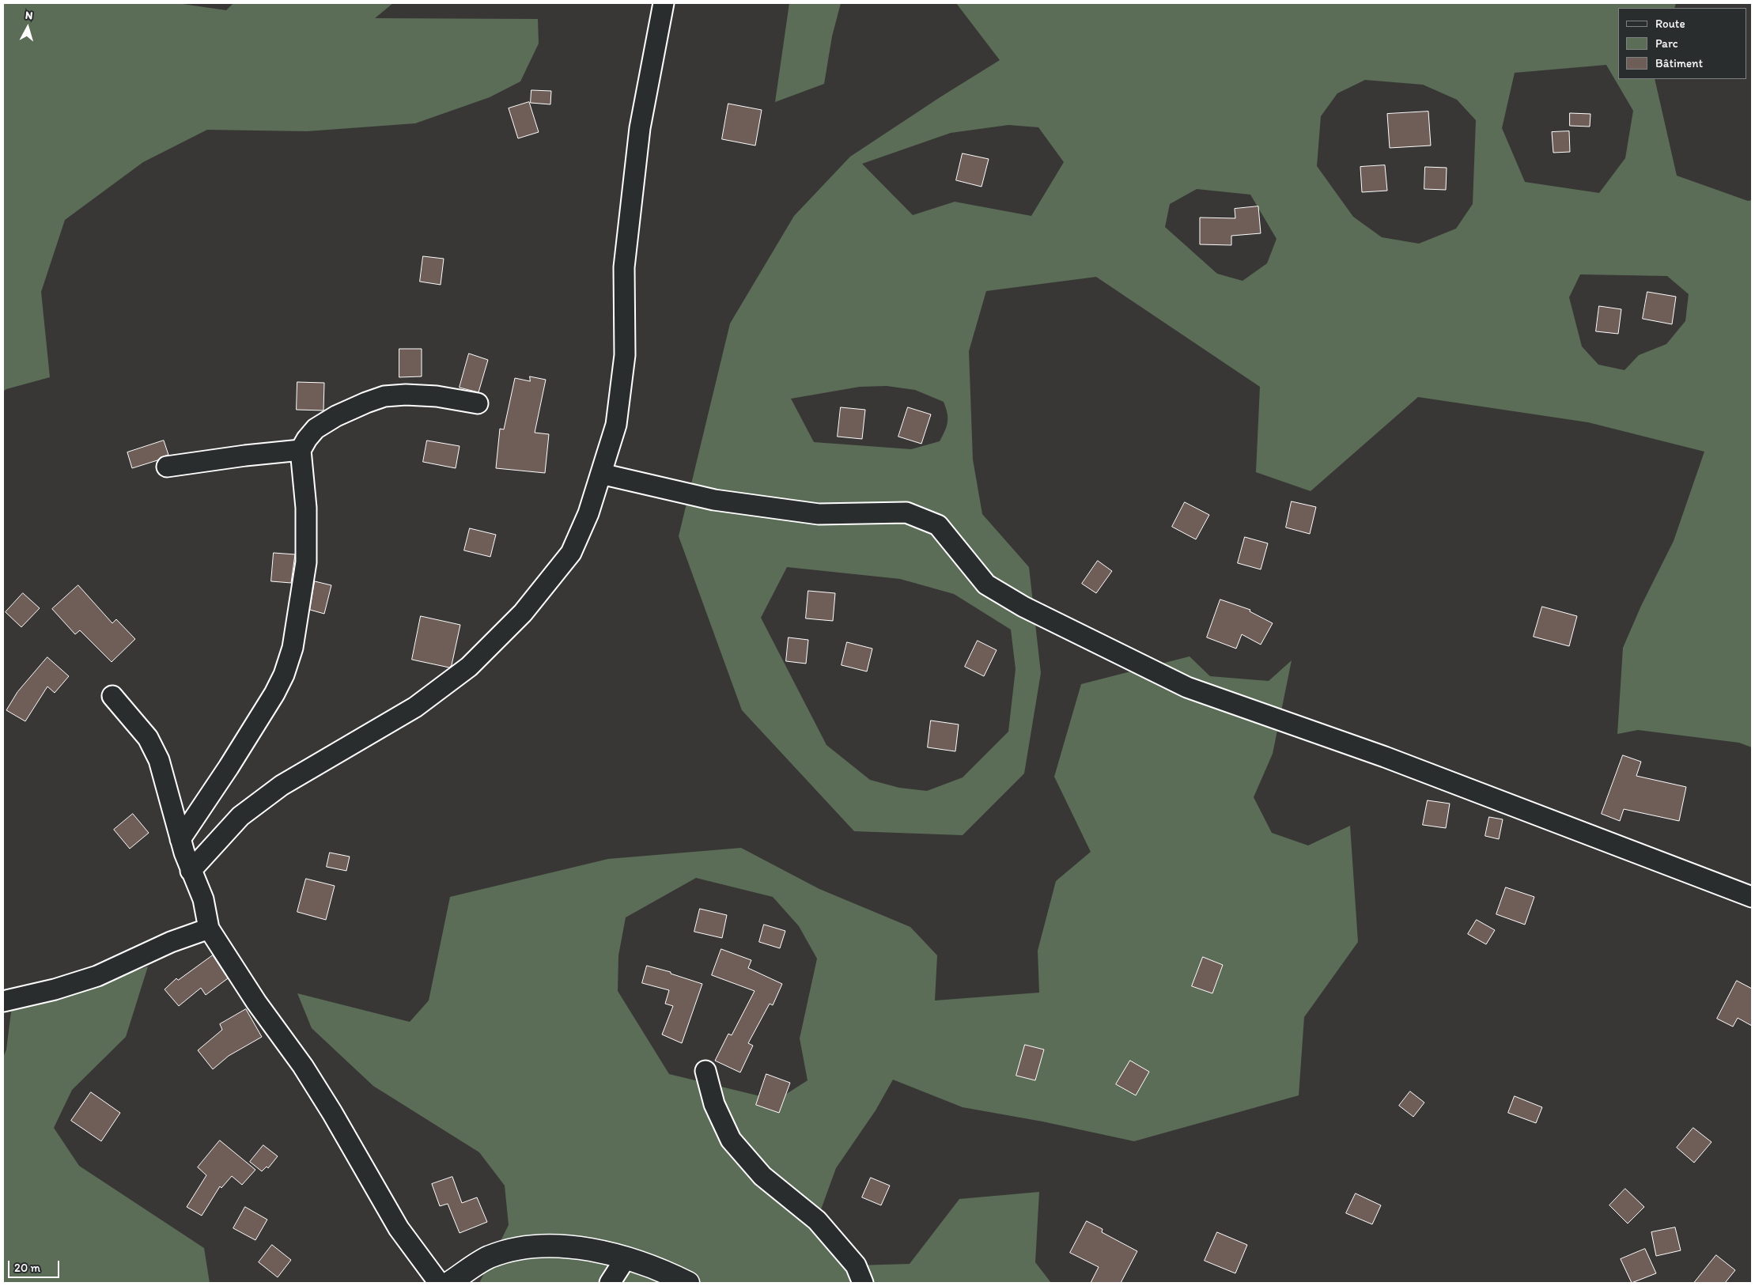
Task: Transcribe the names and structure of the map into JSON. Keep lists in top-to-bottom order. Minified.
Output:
{"legend":["Route","Parc","Bâtiment"],"scale_bar":"20 m","north":"top"}
